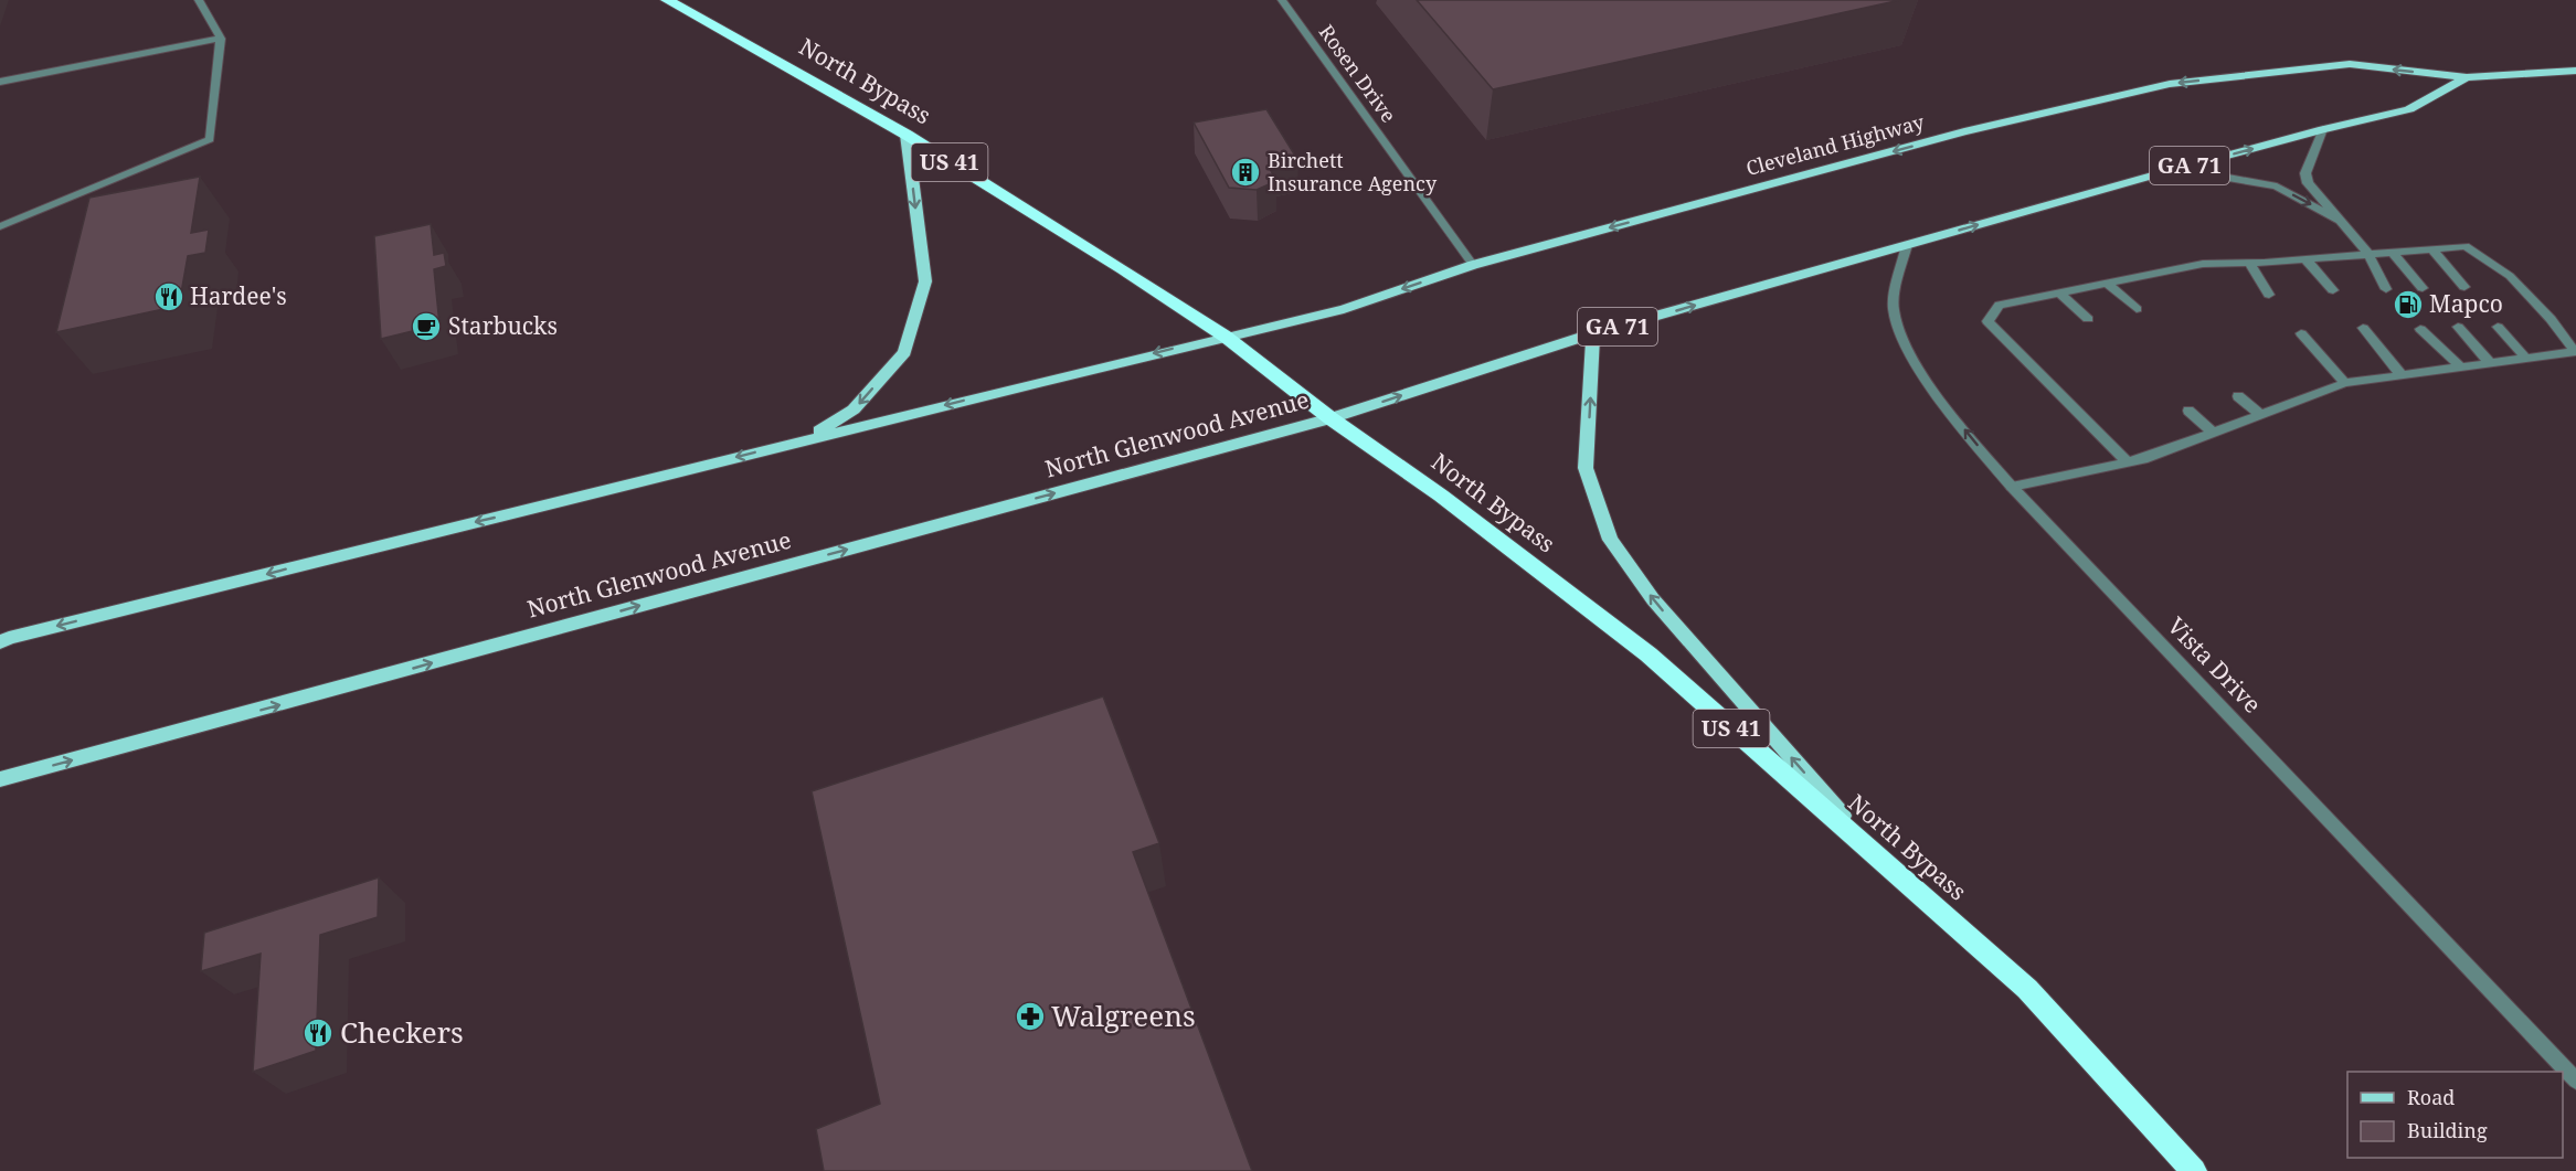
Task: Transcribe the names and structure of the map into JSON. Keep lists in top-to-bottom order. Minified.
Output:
{"streets":{"highway":["North Bypass","US 41"],"main road":["Cleveland Highway","GA 71","North Glenwood Avenue"],"street":["Rosen Drive","Vista Drive"]},"crossings":[["Rosen Drive","Cleveland Highway"],["North Bypass","Cleveland Highway"],["North Bypass","North Glenwood Avenue"],["Cleveland Highway","North Glenwood Avenue"],["Cleveland Highway","Vista Drive"]],"places":{"building":["Birchett Insurance Agency"],"restaurant":["Hardee's","Checkers"],"fuel station":["Mapco"],"cafe":["Starbucks"],"pharmacy":["Walgreens"]},"legend":["Road","Building"]}
